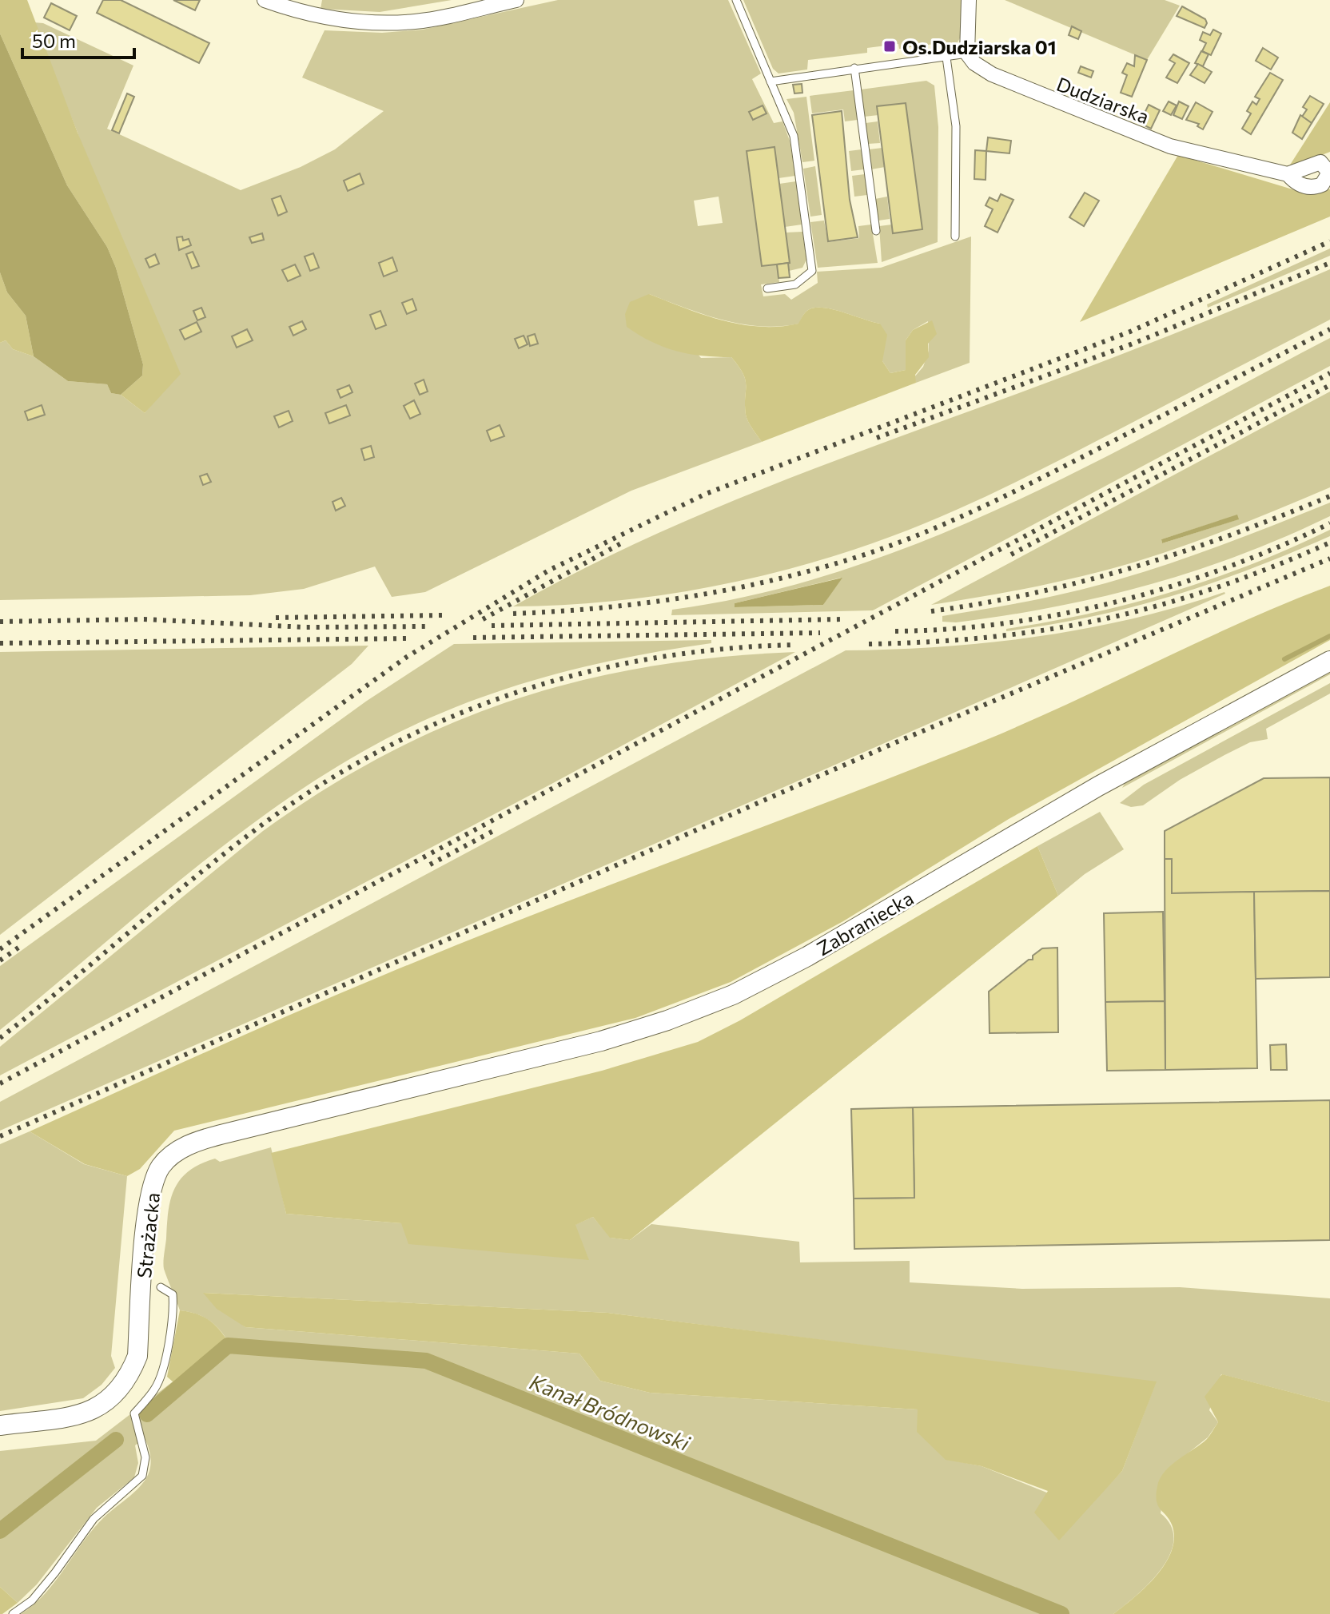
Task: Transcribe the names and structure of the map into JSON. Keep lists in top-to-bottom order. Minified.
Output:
{"streets":{"main road":["Zabraniecka","Strażacka"],"street":["Dudziarska"]},"crossings":[["Zabraniecka","Strażacka"]],"water":["Kanał Bródnowski"],"places":{"transit":["Os.Dudziarska 01"]},"scale_bar":"50 m"}
